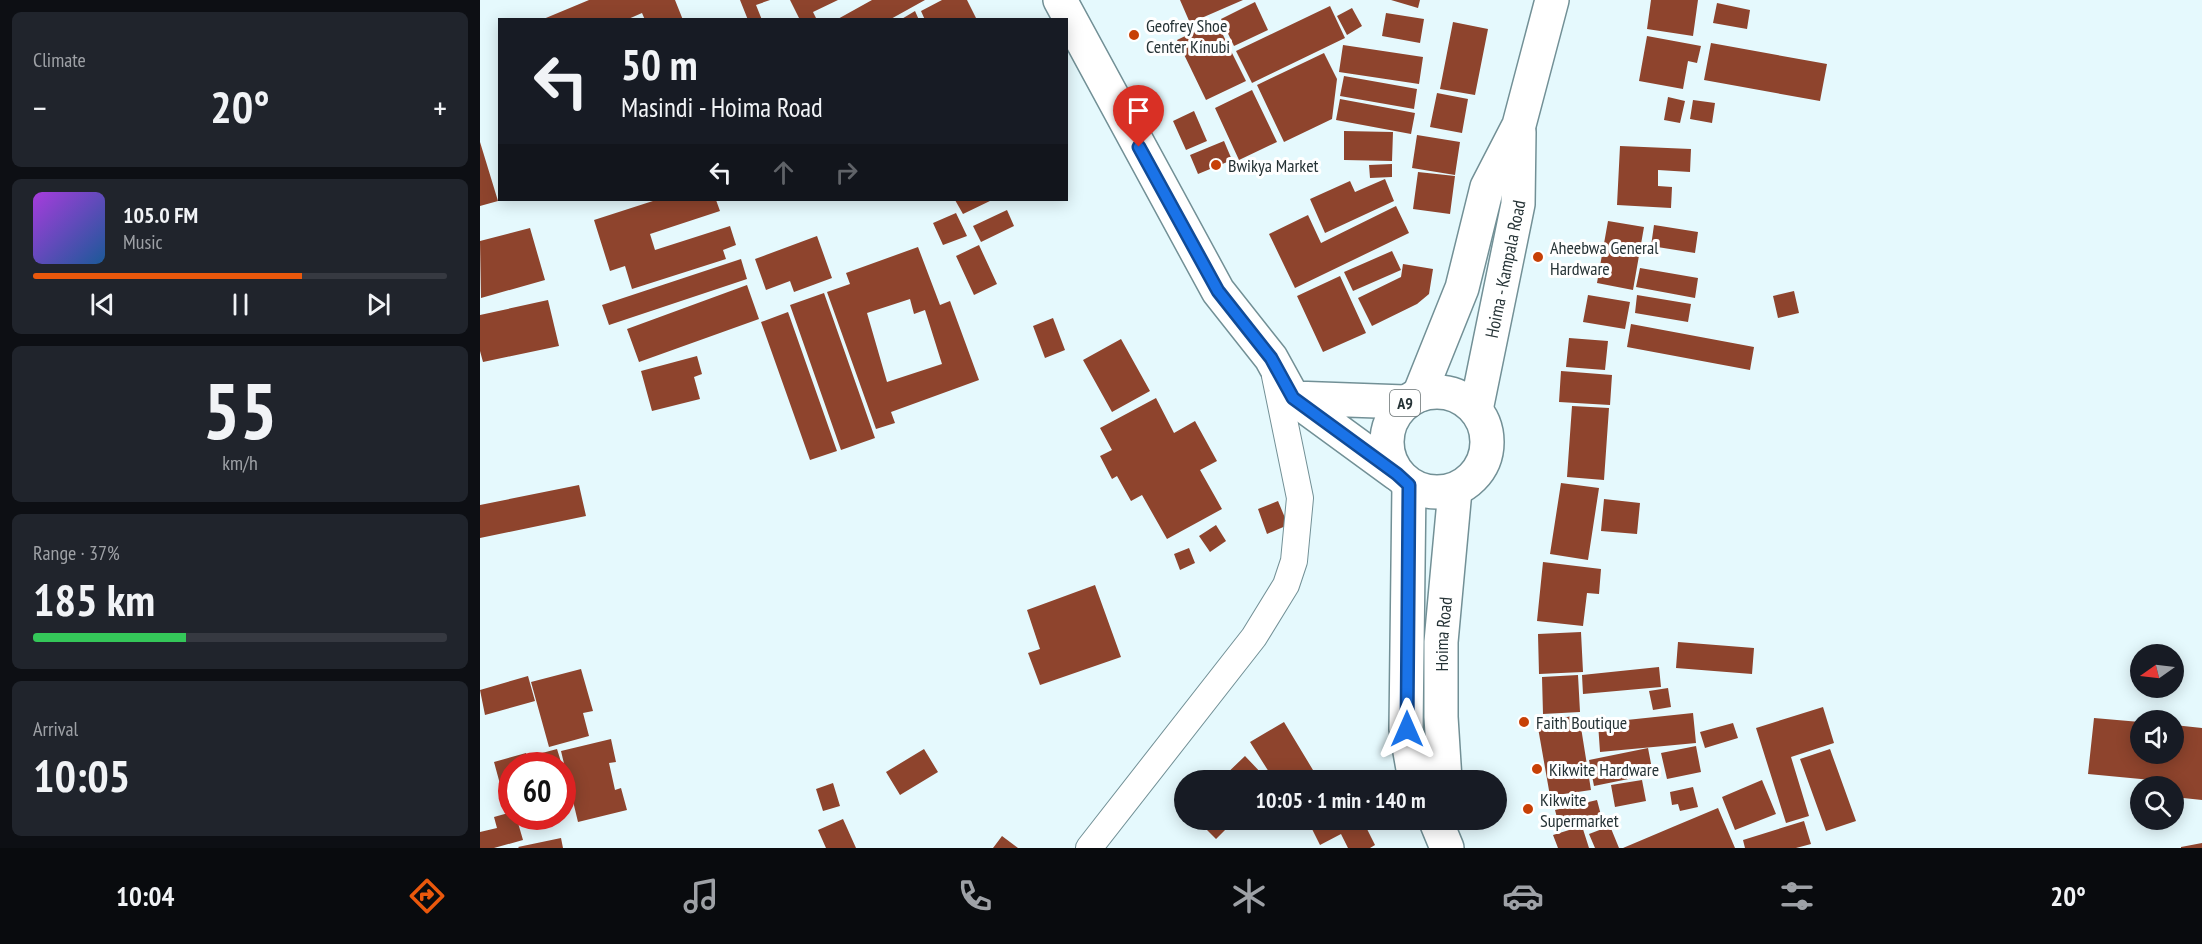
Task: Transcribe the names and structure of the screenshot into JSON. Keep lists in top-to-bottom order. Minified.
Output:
{"streets":{"main road":["Hoima - Kampala Road","A9","Hoima Road"]},"crossings":[["Hoima - Kampala Road","A9"],["Hoima - Kampala Road","Hoima Road"],["A9","Hoima Road"]],"places":["Geofrey Shoe Center Kinubi","Bwikya Market","Aheebwa General Hardware","Faith Boutique","Kikwite Hardware","Kikwite Supermarket"],"north":"left","page":{"tile":["Climate",["55","km/h"],["Range · 37%","185 km"],["Arrival","10:05"]],"turn":["50 m","Masindi - Hoima Road"],"heat":["−","20°","+"],"song":["105.0 FM","Music"],"limit":"60","trip":"10:05 · 1 min · 140 m","tabs":["10:04","20°"]}}
